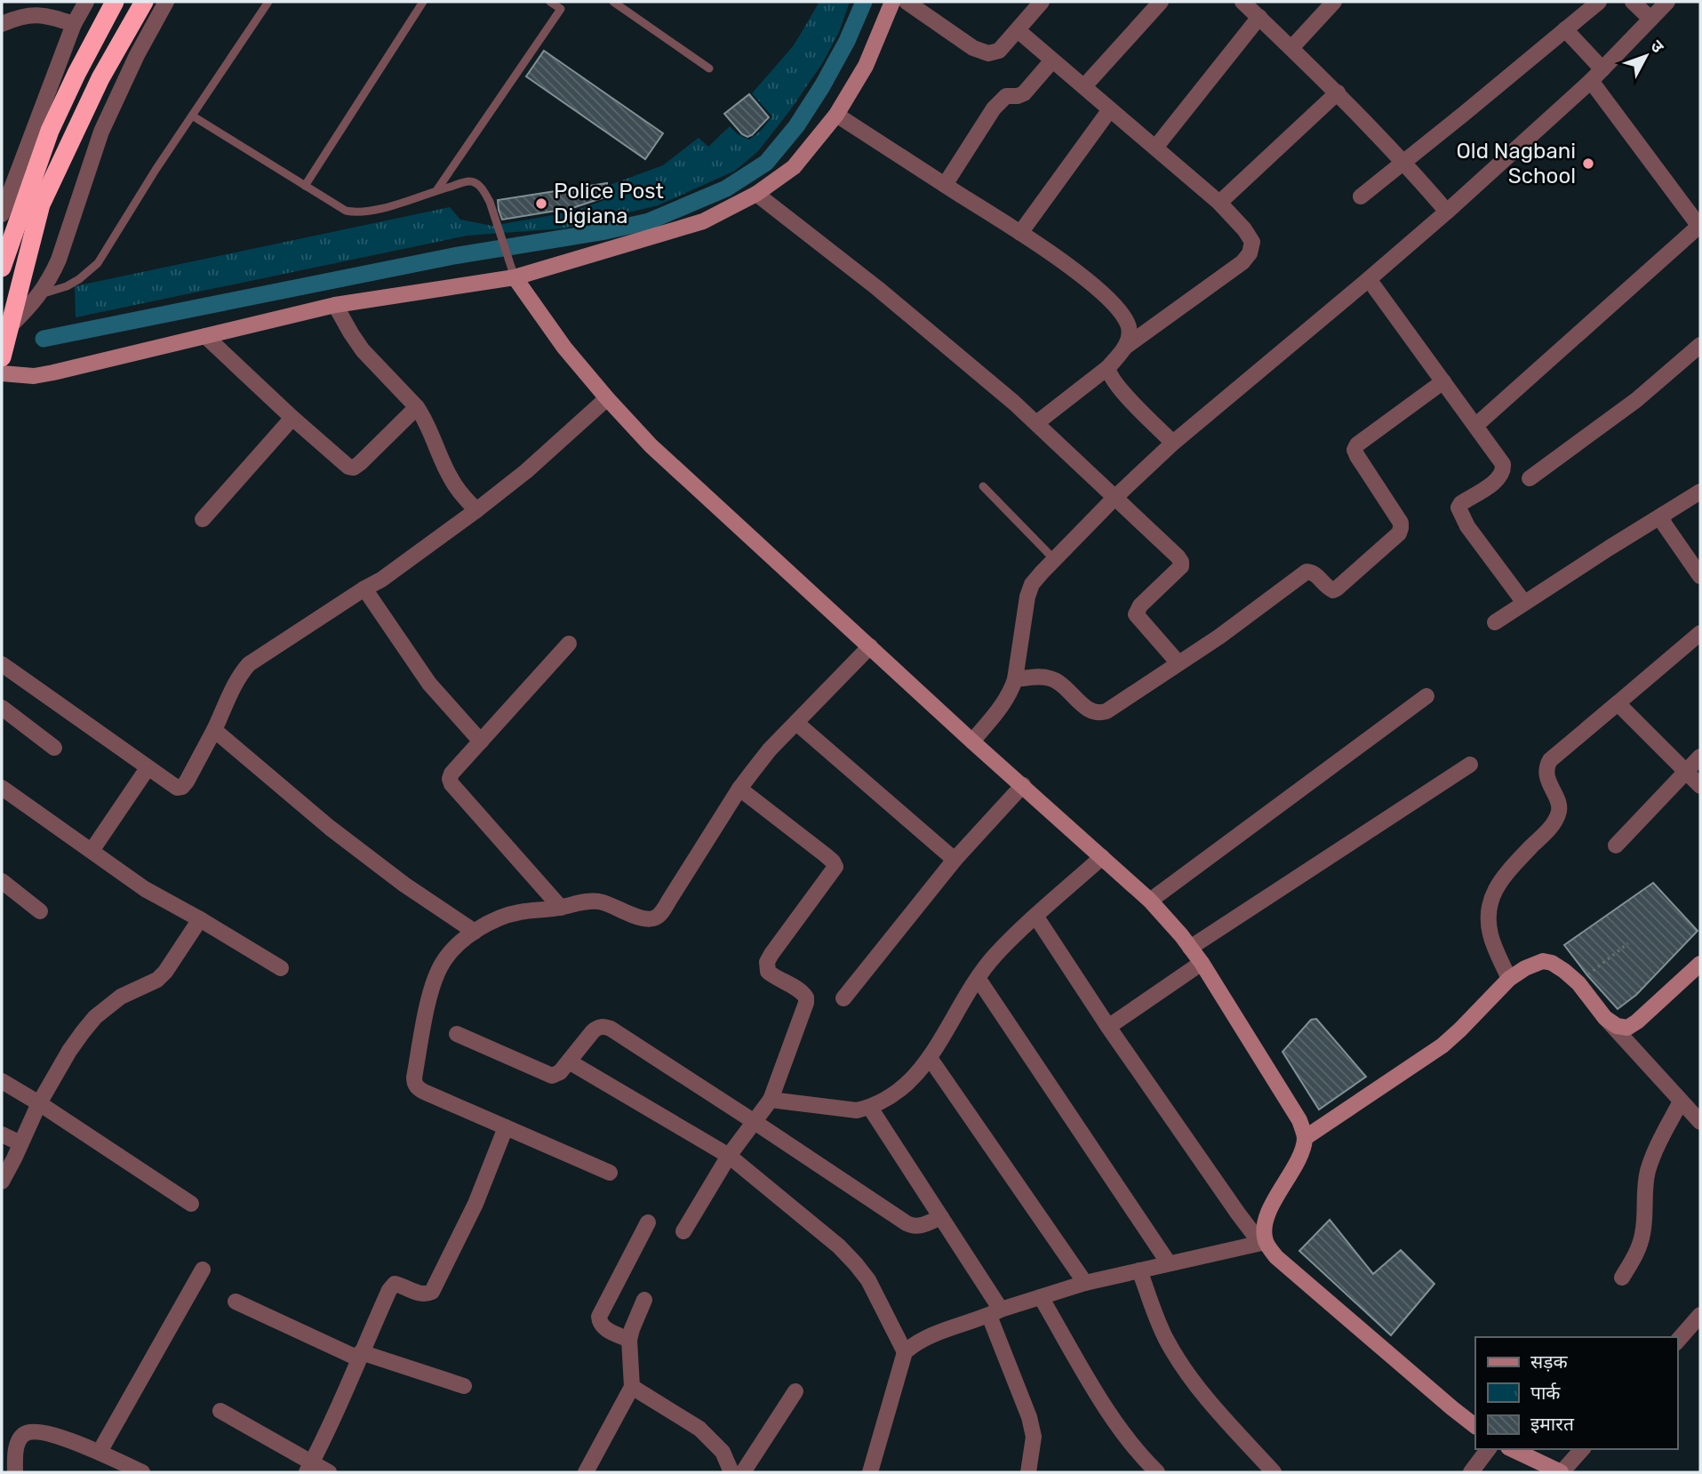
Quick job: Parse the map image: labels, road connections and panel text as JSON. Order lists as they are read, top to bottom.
{
  "places": ["Old Nagbani School", "Police Post Digiana"],
  "legend": ["सड़क", "पार्क", "इमारत"],
  "north": "top right"
}
